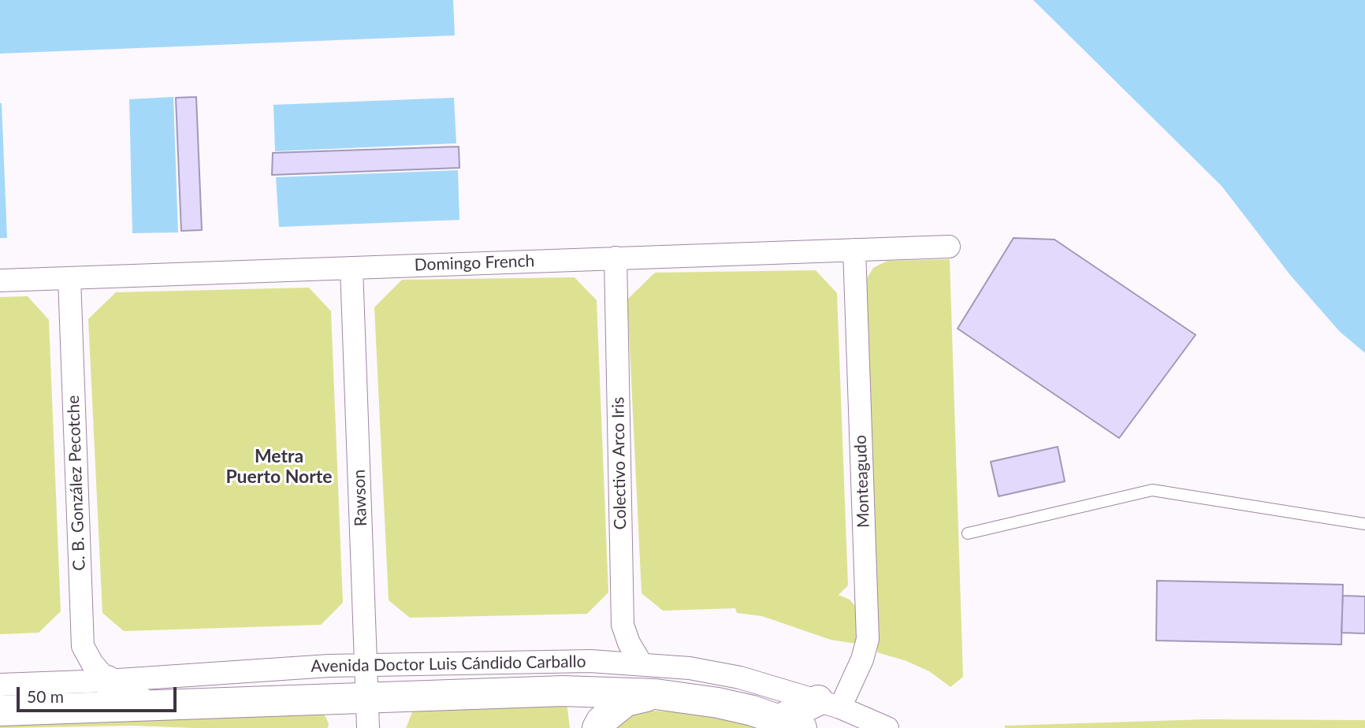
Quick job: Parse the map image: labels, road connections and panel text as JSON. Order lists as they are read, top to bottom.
{
  "streets": {
    "main road": ["Avenida Doctor Luis Cándido Carballo"],
    "street": [
      "Domingo French",
      "Colectivo Arco Iris",
      "Monteagudo",
      "C. B. González Pecotche",
      "Rawson"
    ]
  },
  "crossings": [
    ["Domingo French", "Colectivo Arco Iris"],
    ["Domingo French", "Monteagudo"],
    ["Domingo French", "C. B. González Pecotche"],
    ["Domingo French", "Rawson"],
    ["Colectivo Arco Iris", "Avenida Doctor Luis Cándido Carballo"],
    ["Monteagudo", "Avenida Doctor Luis Cándido Carballo"],
    ["C. B. González Pecotche", "Avenida Doctor Luis Cándido Carballo"],
    ["Rawson", "Avenida Doctor Luis Cándido Carballo"]
  ],
  "districts": ["Metra Puerto Norte"],
  "scale_bar": "50 m"
}
